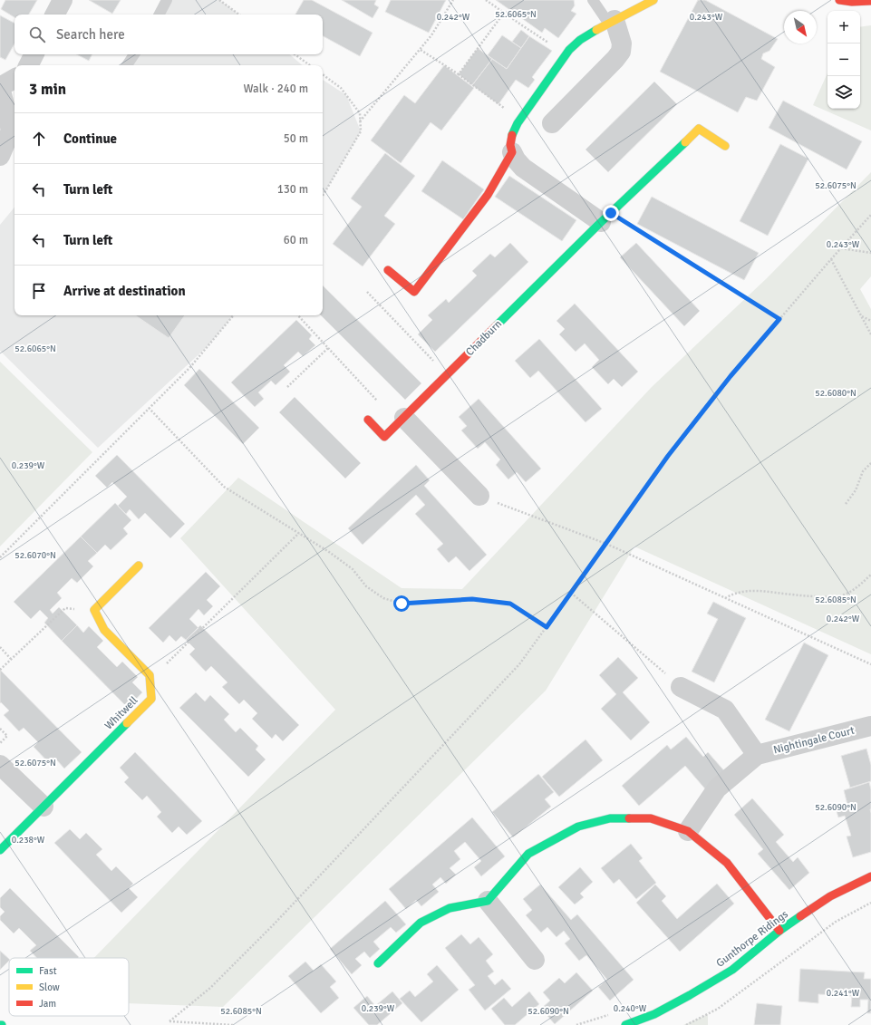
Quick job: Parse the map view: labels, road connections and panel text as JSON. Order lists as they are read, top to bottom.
{
  "streets": {
    "street": [
      "Chadburn",
      "Whitwell",
      "Nightingale Court",
      "Gunthorpe Ridings"
    ]
  },
  "legend": ["Fast", "Slow", "Jam"],
  "north": "bottom right",
  "page": {
    "map_buttons": ["+", "−"],
    "search": "Search here",
    "heading": ["3 min", "Walk · 240 m"],
    "list": [
      ["Continue", "50 m"],
      ["Turn left", "130 m"],
      ["Turn left", "60 m"],
      "Arrive at destination"
    ]
  },
  "coordinates": [
    "52.6065°N",
    "0.242°W",
    "0.243°W",
    "52.6075°N",
    "52.6080°N",
    "0.239°W",
    "52.6070°N",
    "52.6085°N",
    "52.6090°N",
    "0.238°W",
    "0.241°W",
    "0.240°W"
  ]
}
